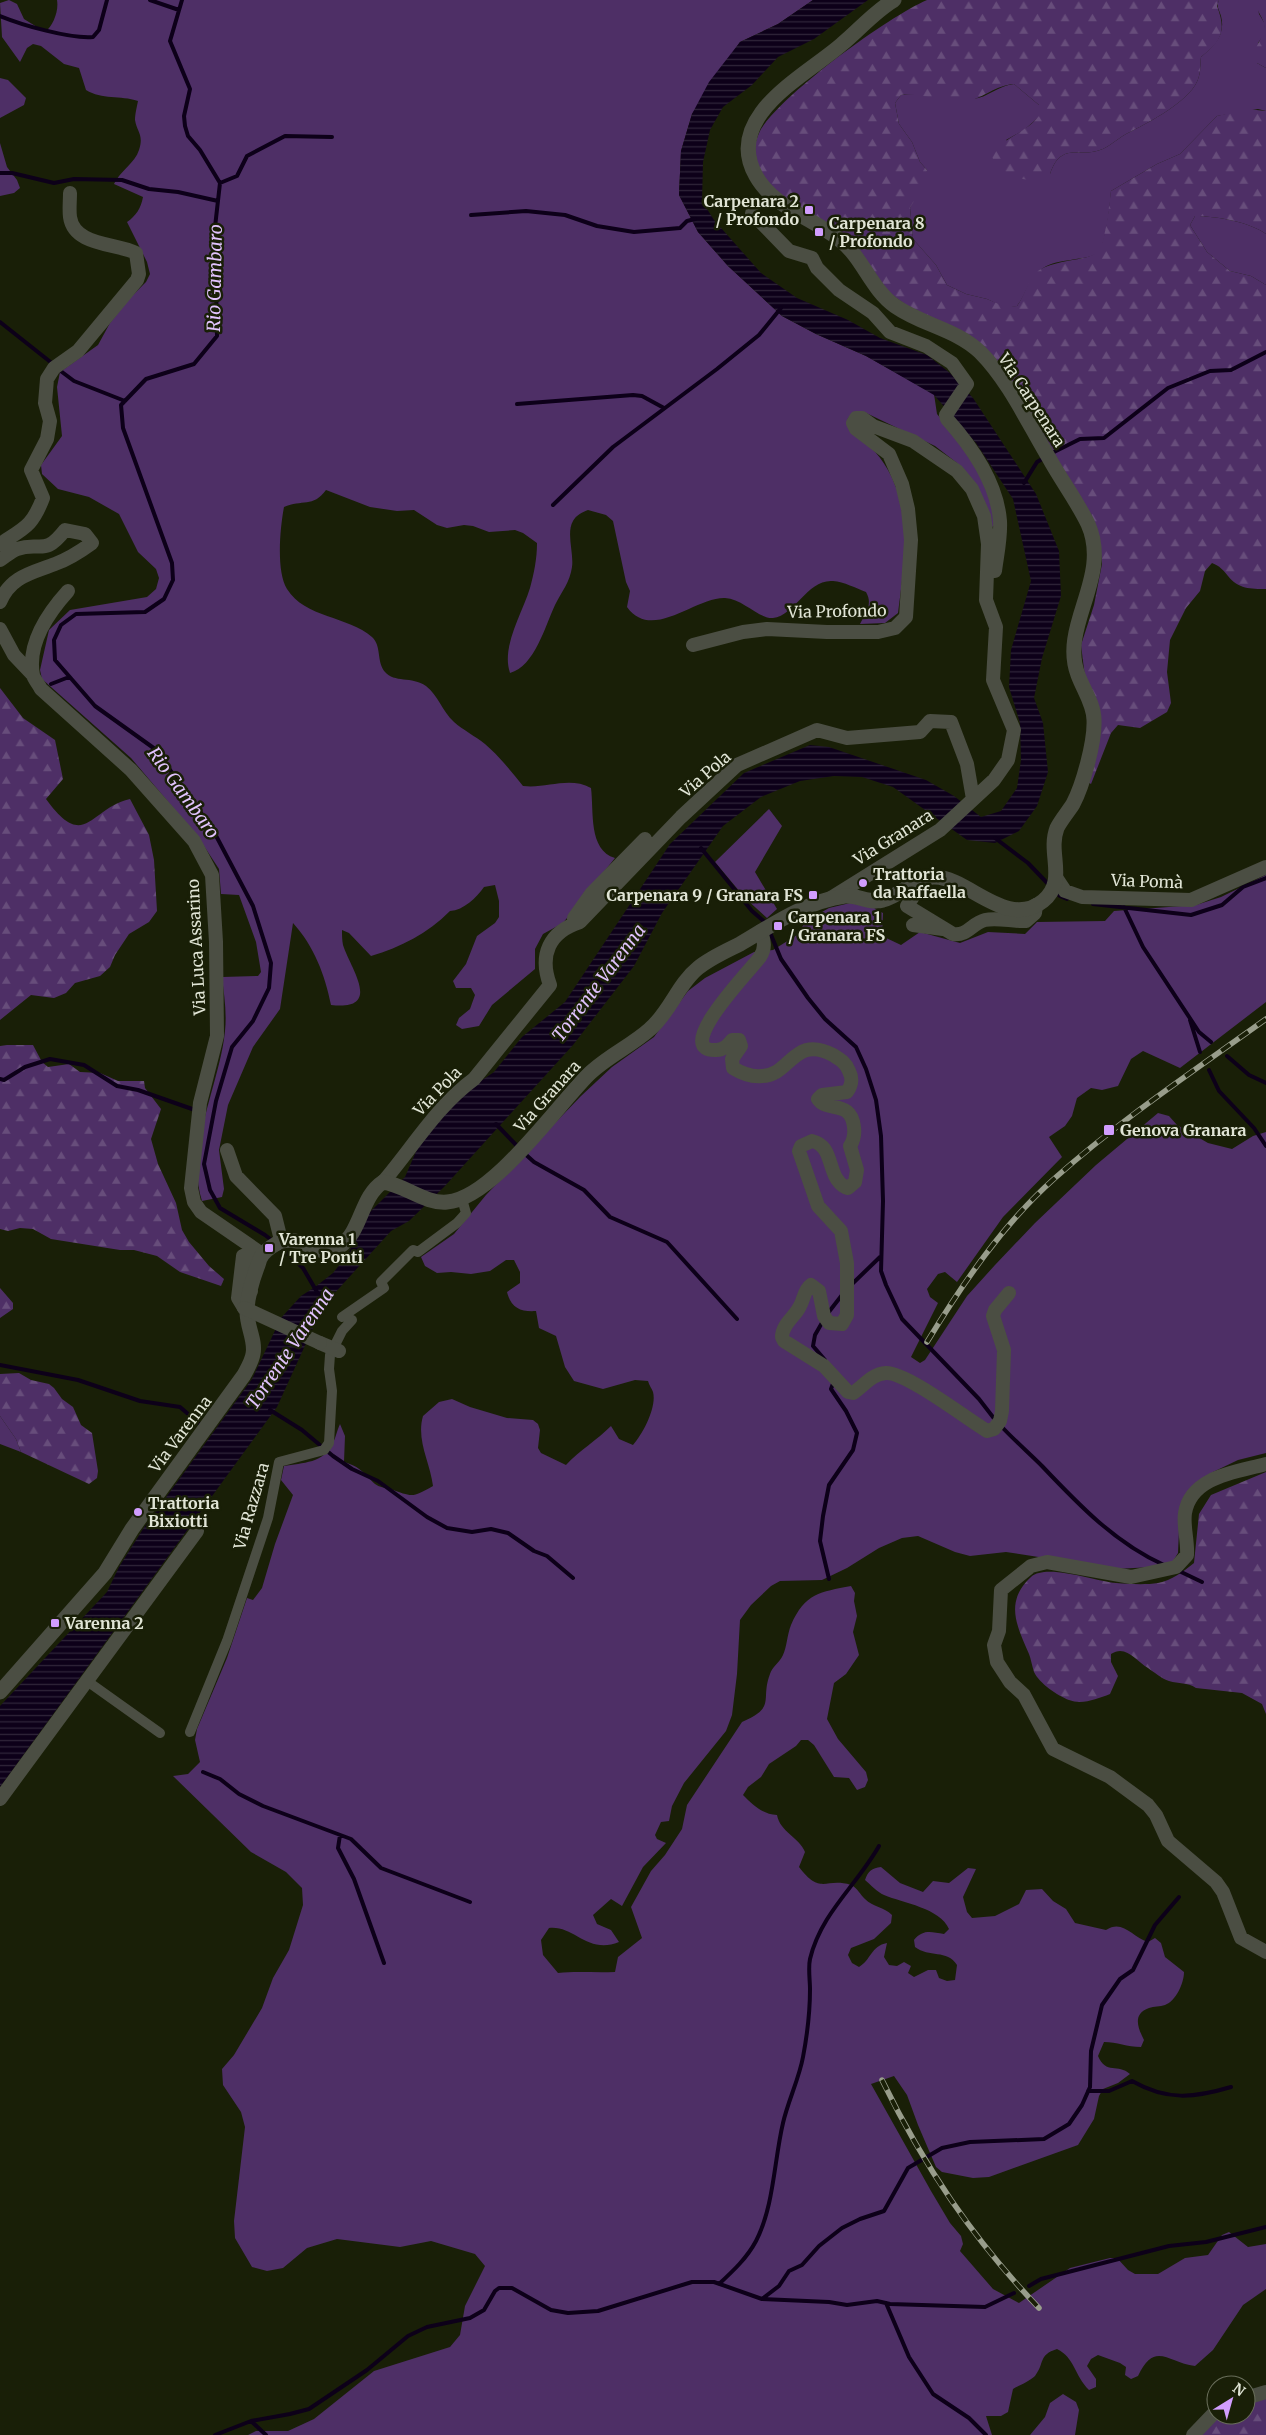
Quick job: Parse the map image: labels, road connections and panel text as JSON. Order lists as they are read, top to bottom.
{
  "streets": {
    "street": [
      "Via Carpenara",
      "Via Profondo",
      "Via Pola",
      "Via Granara",
      "Via Pomà",
      "Via Luca Assarino",
      "Via Varenna",
      "Via Razzara"
    ]
  },
  "crossings": [
    ["Via Carpenara", "Via Pomà"],
    ["Via Profondo", "Via Granara"],
    ["Via Pola", "Via Granara"],
    ["Via Granara", "Via Razzara"],
    ["Via Luca Assarino", "Via Varenna"]
  ],
  "water": ["Rio Gambaro", "Torrente Varenna"],
  "places": {
    "transit": [
      "Carpenara 2 / Profondo",
      "Carpenara 8 / Profondo",
      "Carpenara 9 / Granara FS",
      "Carpenara 1 / Granara FS",
      "Genova Granara",
      "Varenna 1 / Tre Ponti",
      "Varenna 2"
    ],
    "other": ["Trattoria da Raffaella", "Trattoria Bixiotti"]
  },
  "north": "top right"
}
